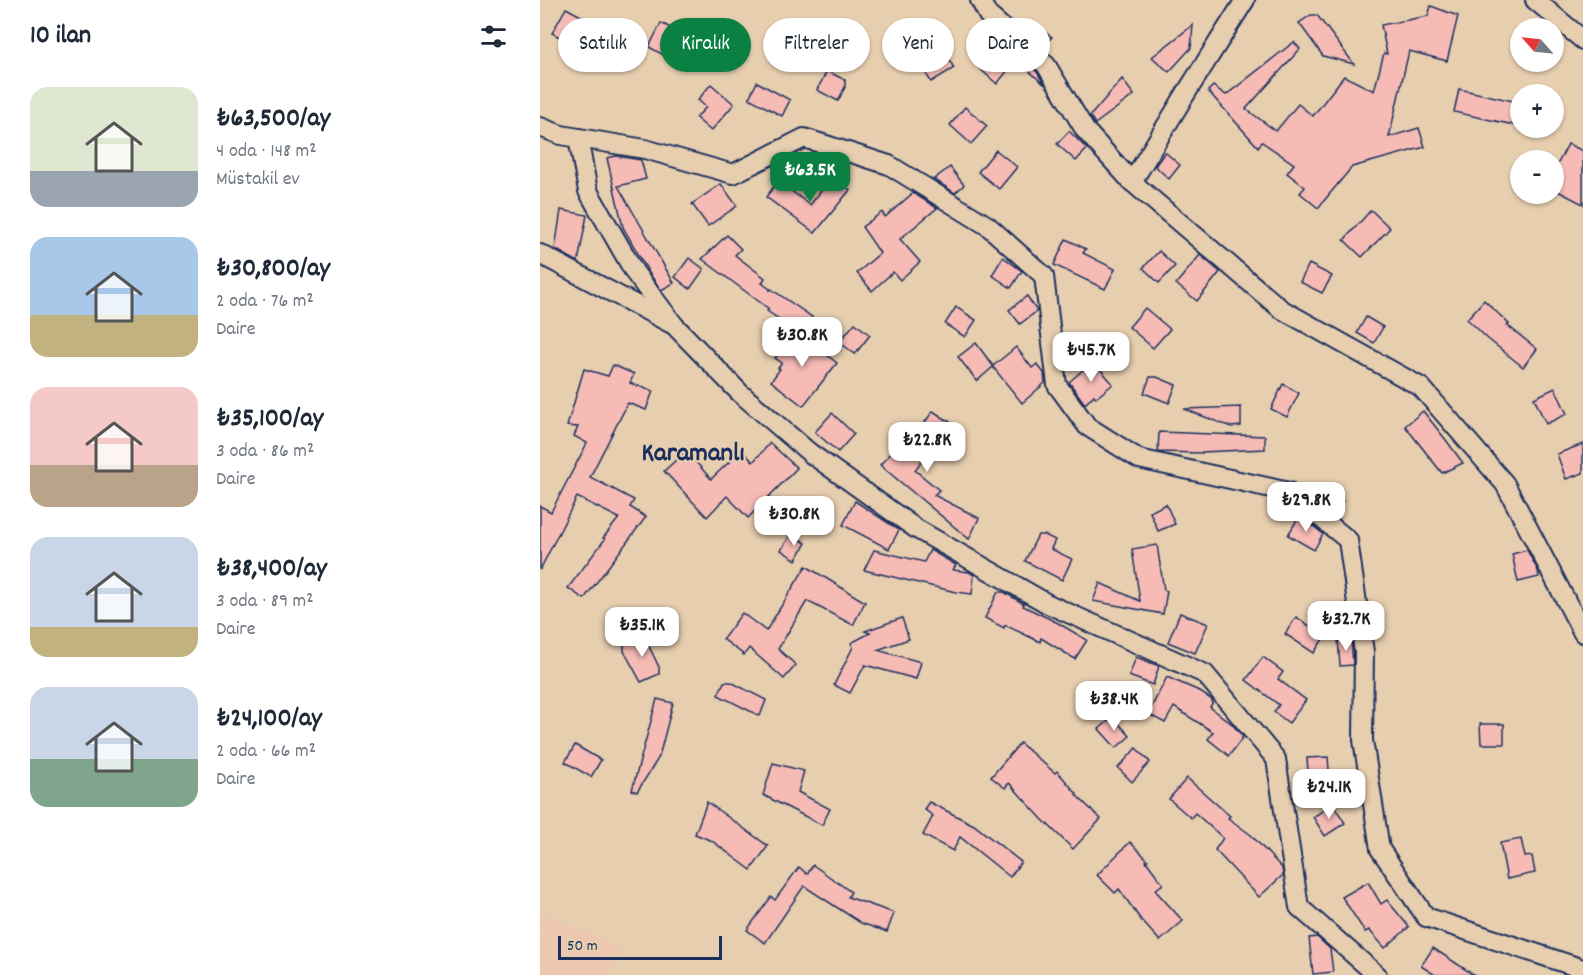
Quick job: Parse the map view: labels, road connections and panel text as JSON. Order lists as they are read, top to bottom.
{
  "districts": ["Karamanlı"],
  "scale_bar": "50 m",
  "north": "top left",
  "page": {
    "heading": "10 ilan",
    "map_buttons": ["+", "−"],
    "chip": [
      "Satılık",
      "Kiralık",
      "Filtreler",
      "Yeni",
      "Daire"
    ],
    "list": [
      {
        "name": "₺63,500/ay",
        "note": "4 oda · 148 m² · Müstakil ev"
      },
      {
        "name": "₺30,800/ay",
        "note": "2 oda · 76 m² · Daire"
      },
      {
        "name": "₺35,100/ay",
        "note": "3 oda · 86 m² · Daire"
      },
      {
        "name": "₺38,400/ay",
        "note": "3 oda · 89 m² · Daire"
      },
      {
        "name": "₺24,100/ay",
        "note": "2 oda · 66 m² · Daire"
      }
    ],
    "price": [
      "₺63.5K",
      "₺30.8K",
      "₺45.7K",
      "₺22.8K",
      "₺29.8K",
      "₺30.8K",
      "₺32.7K",
      "₺35.1K",
      "₺38.4K",
      "₺24.1K"
    ],
    "scale": "50 m"
  }
}
